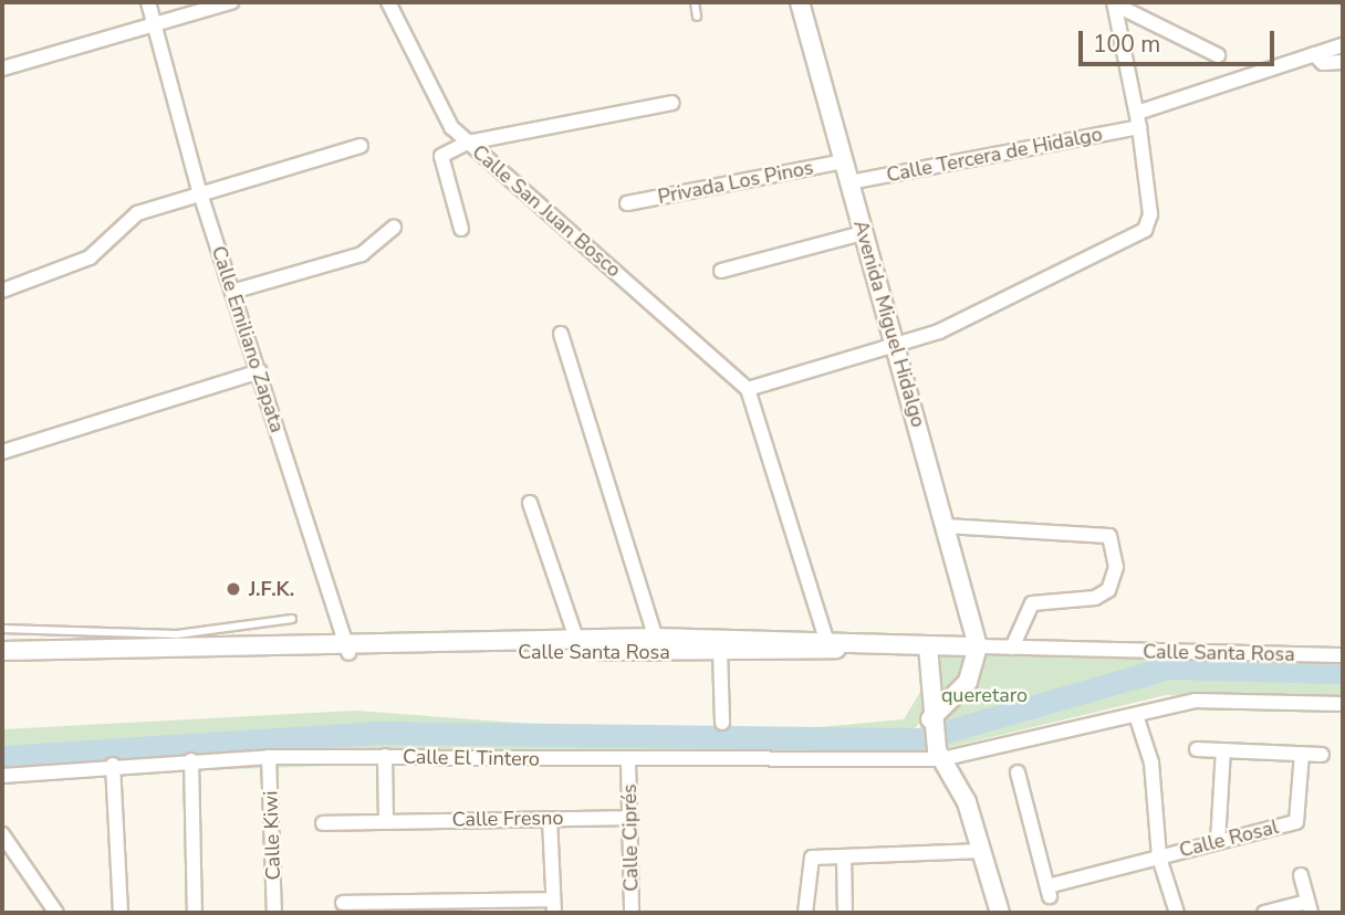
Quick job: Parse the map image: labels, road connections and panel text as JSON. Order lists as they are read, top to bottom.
{
  "streets": {
    "street": [
      "Calle Tercera de Hidalgo",
      "Privada Los Pinos",
      "Calle San Juan Bosco",
      "Avenida Miguel Hidalgo",
      "Calle Emiliano Zapata",
      "Calle Santa Rosa",
      "Calle El Tintero",
      "Calle Fresno",
      "Calle Kiwi",
      "Calle Ciprés",
      "Calle Rosal"
    ]
  },
  "crossings": [
    ["Calle Tercera de Hidalgo", "Avenida Miguel Hidalgo"],
    ["Privada Los Pinos", "Avenida Miguel Hidalgo"],
    ["Avenida Miguel Hidalgo", "Calle Santa Rosa"],
    ["Calle Emiliano Zapata", "Calle Santa Rosa"],
    ["Calle El Tintero", "Calle Kiwi"],
    ["Calle El Tintero", "Calle Ciprés"],
    ["Calle Fresno", "Calle Ciprés"]
  ],
  "parks": ["queretaro"],
  "places": ["J.F.K."],
  "scale_bar": "100 m"
}
